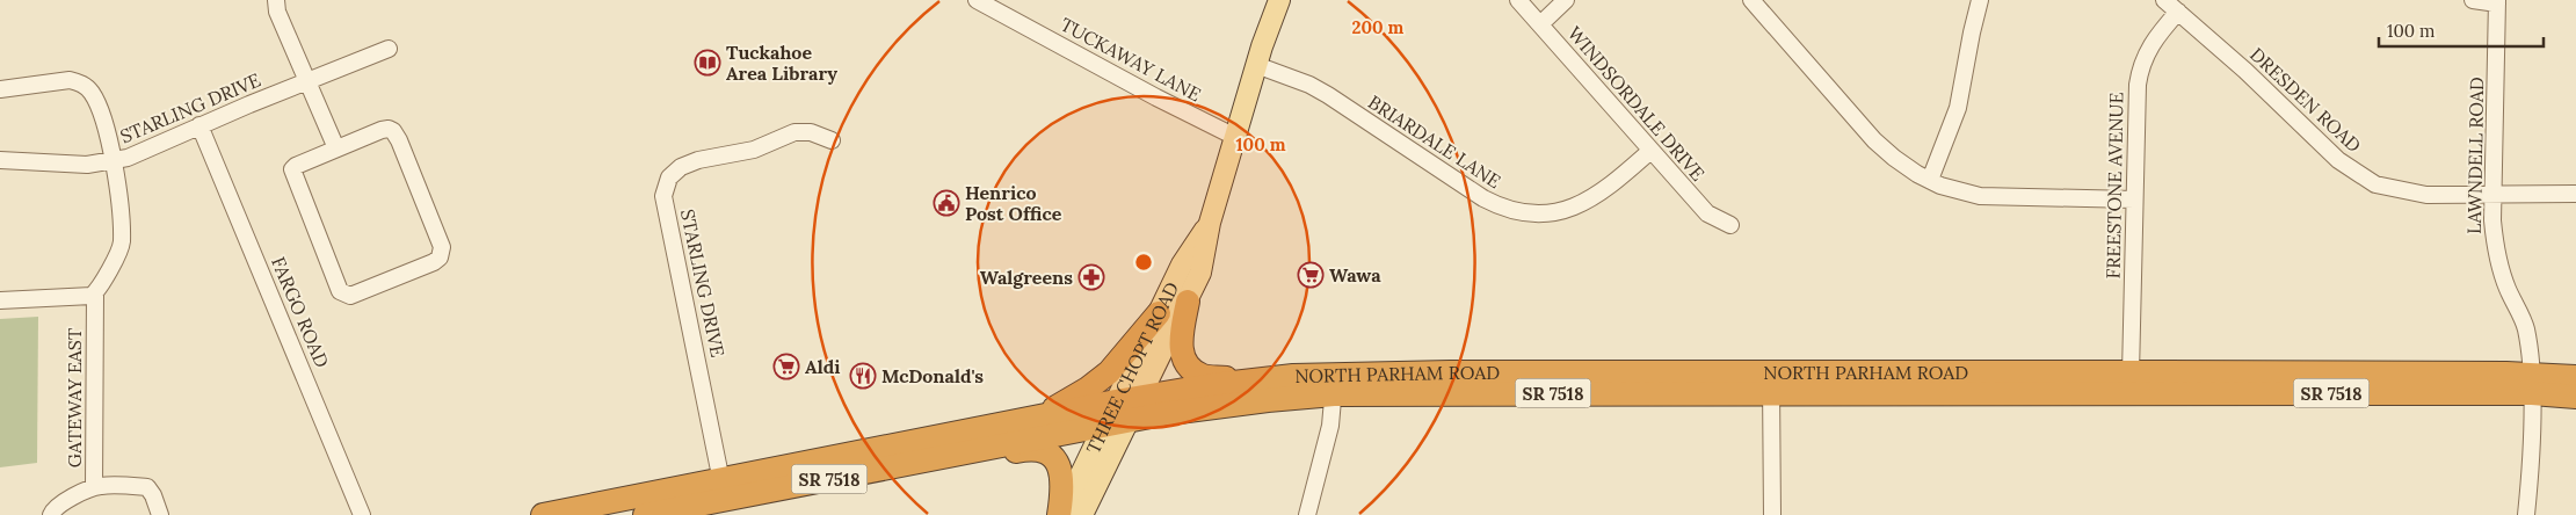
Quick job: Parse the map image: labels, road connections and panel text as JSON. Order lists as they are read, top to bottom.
{
  "streets": {
    "highway": ["NORTH PARHAM ROAD", "SR 7518"],
    "main road": ["THREE CHOPT ROAD"],
    "street": [
      "TUCKAWAY LANE",
      "DRESDEN ROAD",
      "WINDSORDALE DRIVE",
      "STARLING DRIVE",
      "BRIARDALE LANE",
      "LAWNDELL ROAD",
      "FREESTONE AVENUE",
      "FARGO ROAD",
      "GATEWAY EAST"
    ]
  },
  "crossings": [
    ["TUCKAWAY LANE", "THREE CHOPT ROAD"],
    ["DRESDEN ROAD", "LAWNDELL ROAD"],
    ["DRESDEN ROAD", "FREESTONE AVENUE"],
    ["WINDSORDALE DRIVE", "BRIARDALE LANE"],
    ["STARLING DRIVE", "FARGO ROAD"],
    ["STARLING DRIVE", "NORTH PARHAM ROAD"],
    ["STARLING DRIVE", "GATEWAY EAST"],
    ["BRIARDALE LANE", "THREE CHOPT ROAD"],
    ["LAWNDELL ROAD", "NORTH PARHAM ROAD"],
    ["FREESTONE AVENUE", "NORTH PARHAM ROAD"],
    ["THREE CHOPT ROAD", "NORTH PARHAM ROAD"]
  ],
  "places": {
    "library": ["Tuckahoe Area Library"],
    "public building": ["Henrico Post Office"],
    "supermarket": ["Wawa", "Aldi"],
    "pharmacy": ["Walgreens"],
    "restaurant": ["McDonald's"]
  },
  "scale_bar": "100 m",
  "rings": ["200 m", "100 m"]
}
